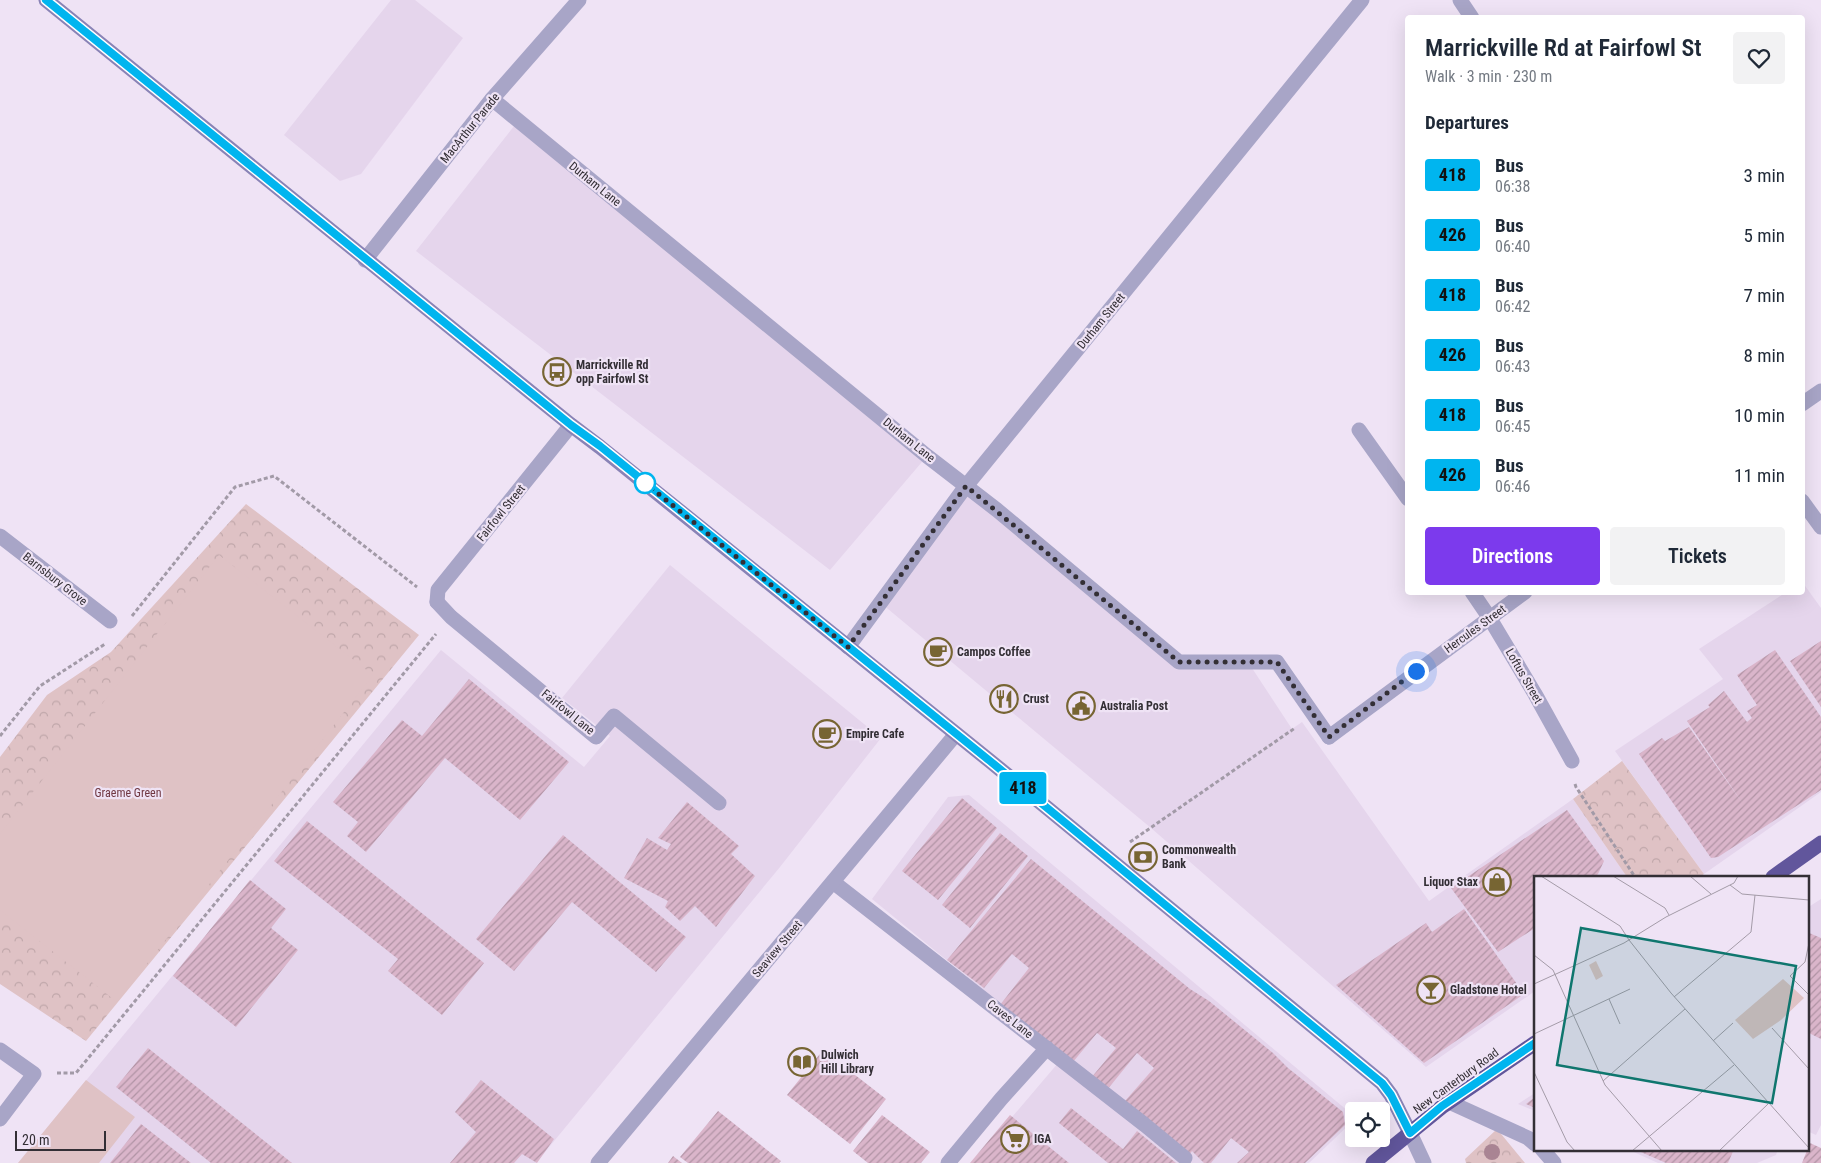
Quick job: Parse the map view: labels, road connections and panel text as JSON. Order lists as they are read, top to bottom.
{
  "streets": {
    "highway": ["New Canterbury Road"],
    "street": [
      "MacArthur Parade",
      "Durham Lane",
      "Durham Street",
      "Fairfowl Street",
      "Barnsbury Grove",
      "Hercules Street",
      "Loftus Street",
      "Fairfowl Lane",
      "Seaview Street",
      "Caves Lane"
    ]
  },
  "crossings": [
    ["MacArthur Parade", "Durham Lane"],
    ["Durham Lane", "Durham Street"],
    ["Durham Lane", "Hercules Street"],
    ["Fairfowl Street", "Fairfowl Lane"],
    ["Hercules Street", "Loftus Street"],
    ["Seaview Street", "Caves Lane"]
  ],
  "parks": ["Graeme Green"],
  "places": {
    "bus stop": ["Marrickville Rd opp Fairfowl St"],
    "cafe": ["Campos Coffee", "Empire Cafe"],
    "restaurant": ["Crust"],
    "public building": ["Australia Post"],
    "bank": ["Commonwealth Bank"],
    "shop": ["Liquor Stax"],
    "bar": ["Gladstone Hotel"],
    "library": ["Dulwich Hill Library"],
    "supermarket": ["IGA"]
  },
  "lines": ["bus line 418"],
  "scale_bar": "20 m",
  "page": {
    "on_map": "418",
    "heading": [
      ["Marrickville Rd at Fairfowl St", "Walk · 3 min · 230 m"],
      "Departures"
    ],
    "list": [
      {
        "mark": "418",
        "name": "Bus",
        "note": "06:38",
        "value": "3 min"
      },
      {
        "mark": "426",
        "name": "Bus",
        "note": "06:40",
        "value": "5 min"
      },
      {
        "mark": "418",
        "name": "Bus",
        "note": "06:42",
        "value": "7 min"
      },
      {
        "mark": "426",
        "name": "Bus",
        "note": "06:43",
        "value": "8 min"
      },
      {
        "mark": "418",
        "name": "Bus",
        "note": "06:45",
        "value": "10 min"
      },
      {
        "mark": "426",
        "name": "Bus",
        "note": "06:46",
        "value": "11 min"
      }
    ],
    "buttons": ["Directions", "Tickets"],
    "scale": "20 m"
  }
}
